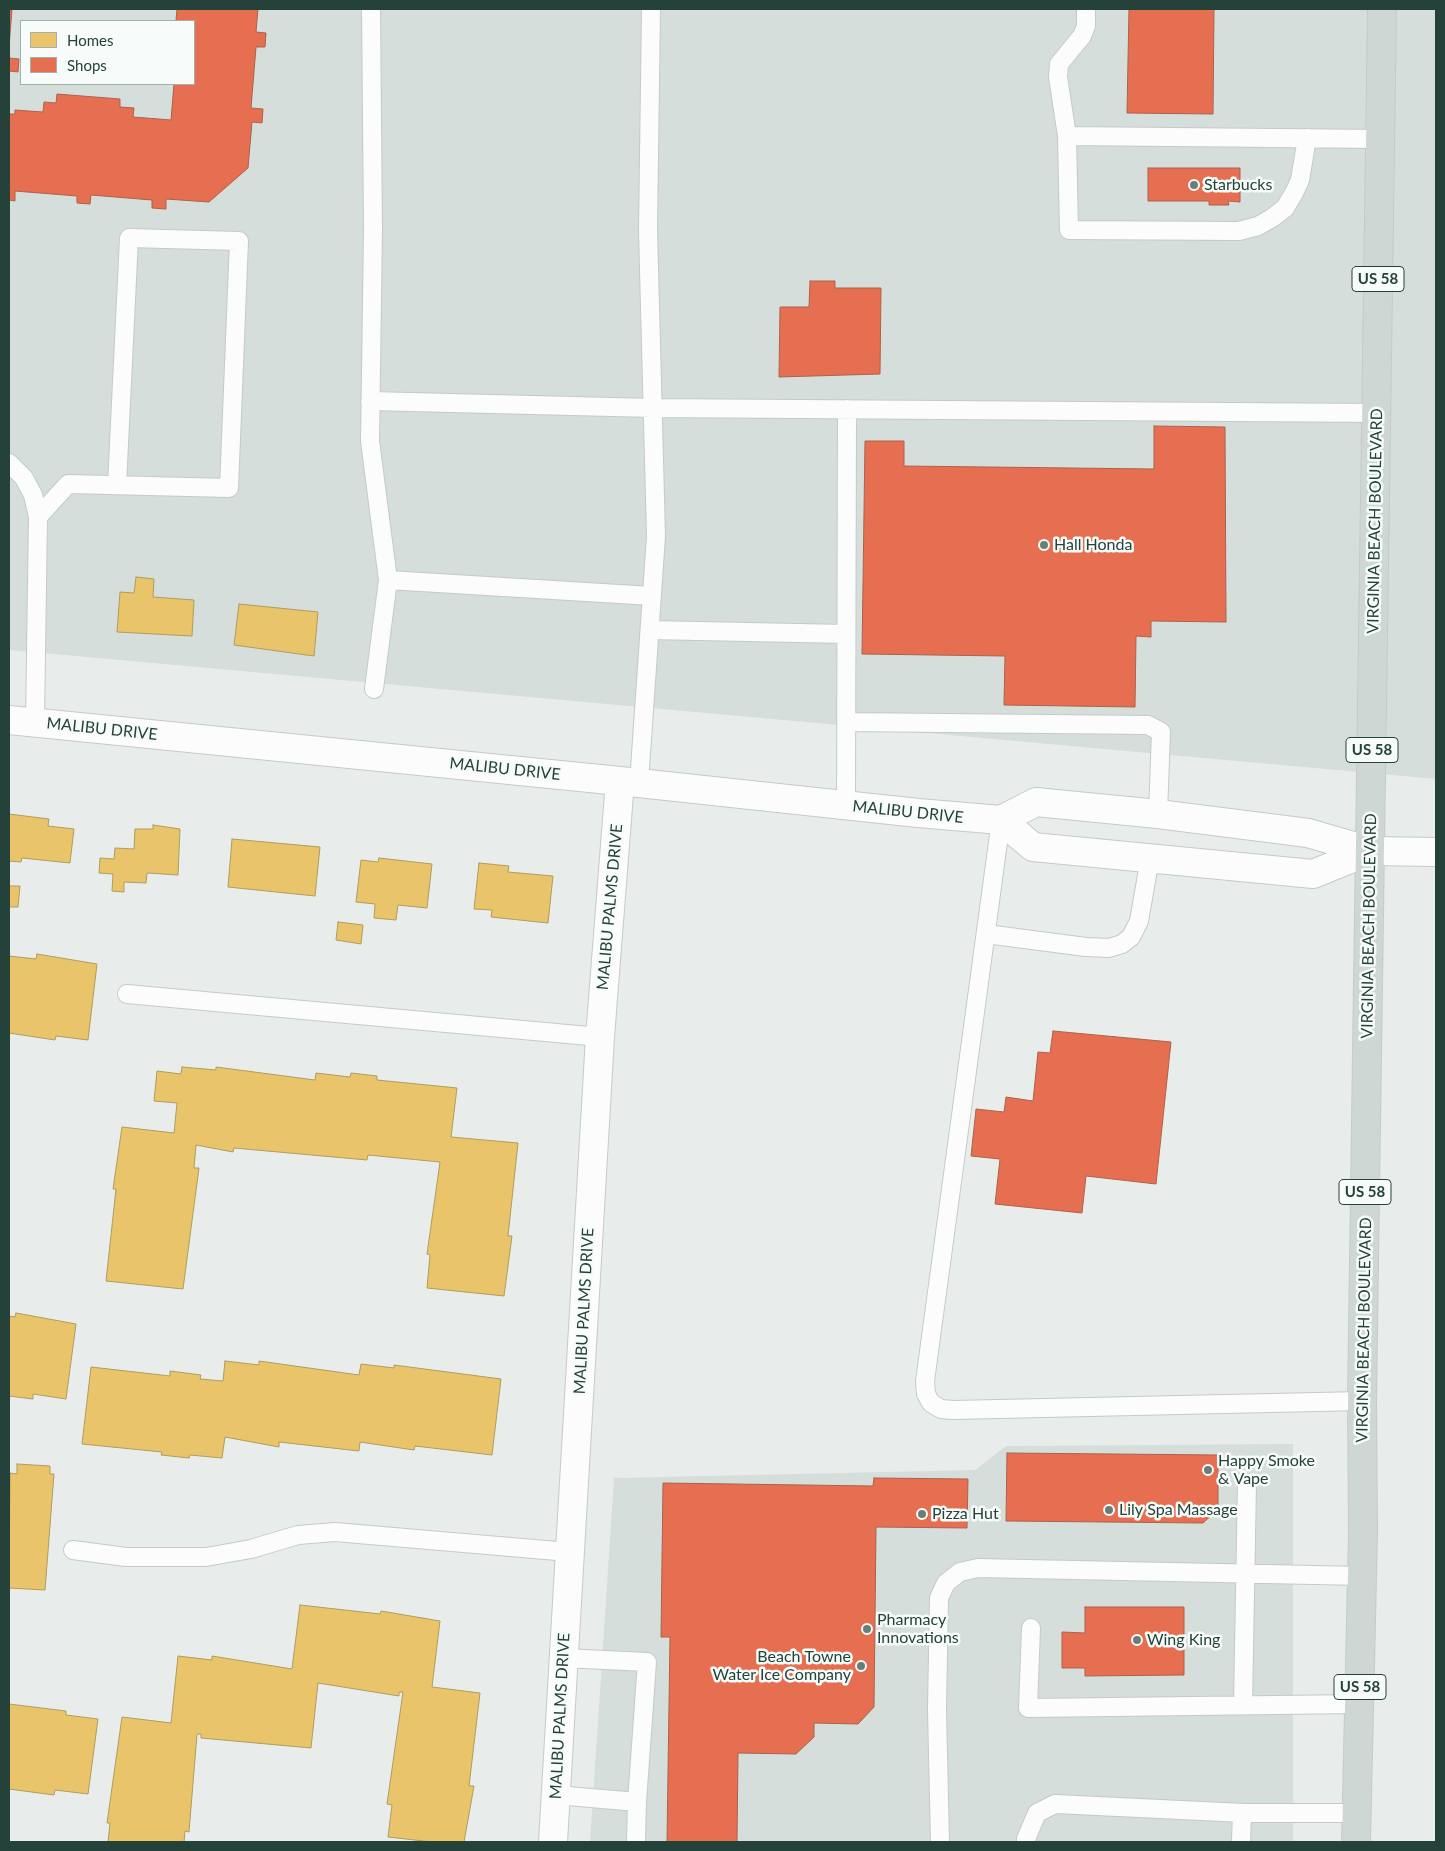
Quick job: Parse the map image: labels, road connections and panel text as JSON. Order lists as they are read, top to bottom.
{
  "streets": {
    "main road": ["US 58", "VIRGINIA BEACH BOULEVARD"],
    "street": ["MALIBU DRIVE", "MALIBU PALMS DRIVE"]
  },
  "crossings": [
    ["MALIBU DRIVE", "MALIBU PALMS DRIVE"]
  ],
  "places": [
    "Starbucks",
    "Hall Honda",
    "Happy Smoke & Vape",
    "Lily Spa Massage",
    "Pizza Hut",
    "Pharmacy Innovations",
    "Wing King",
    "Beach Towne Water Ice Company"
  ],
  "legend": ["Homes", "Shops"]
}
